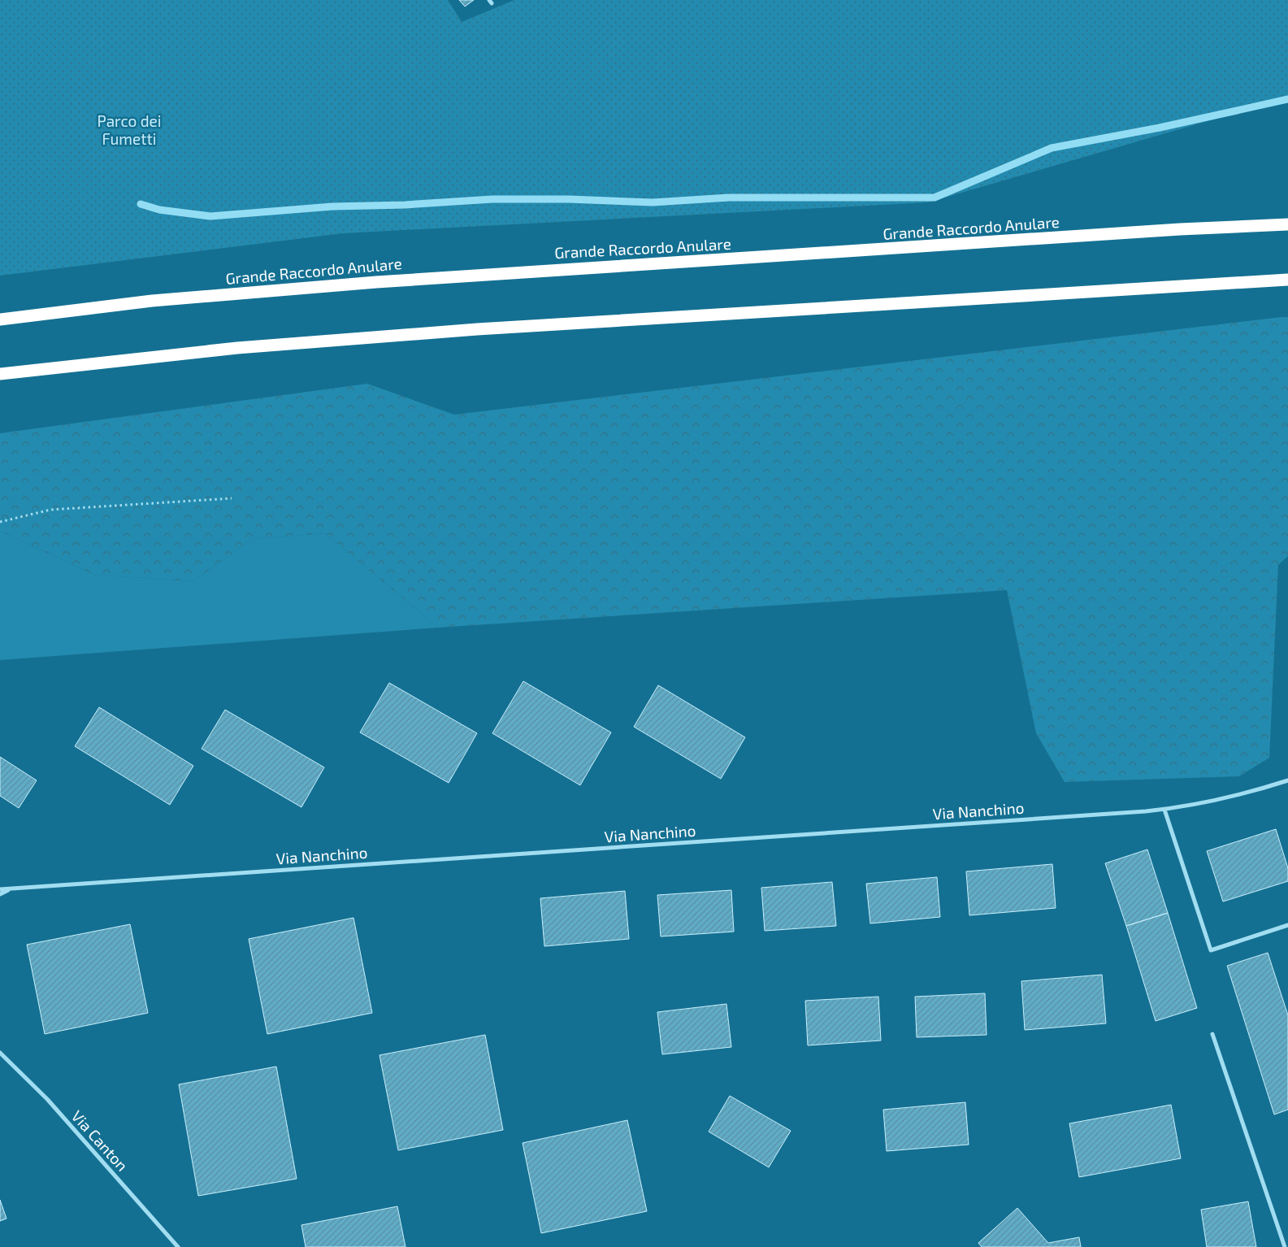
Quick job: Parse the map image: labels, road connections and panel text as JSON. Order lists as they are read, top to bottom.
{
  "streets": {
    "highway": ["Grande Raccordo Anulare"],
    "street": ["Via Nanchino", "Via Canton"]
  },
  "parks": ["Parco dei Fumetti"]
}
